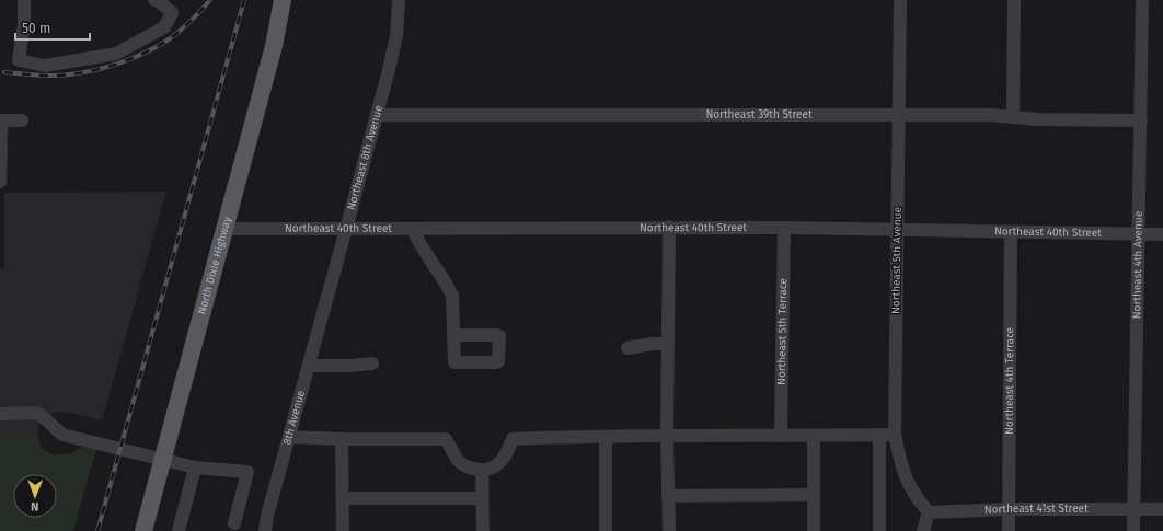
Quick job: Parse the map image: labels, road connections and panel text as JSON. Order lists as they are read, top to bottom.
{
  "streets": {
    "main road": ["North Dixie Highway"],
    "street": [
      "Northeast 39th Street",
      "Northeast 8th Avenue",
      "Northeast 40th Street",
      "Northeast 5th Avenue",
      "Northeast 4th Avenue",
      "Northeast 5th Terrace",
      "Northeast 4th Terrace",
      "8th Avenue",
      "Northeast 41st Street"
    ]
  },
  "crossings": [
    ["Northeast 39th Street", "Northeast 8th Avenue"],
    ["Northeast 39th Street", "Northeast 5th Avenue"],
    ["Northeast 39th Street", "Northeast 4th Avenue"],
    ["Northeast 8th Avenue", "Northeast 40th Street"],
    ["Northeast 8th Avenue", "8th Avenue"],
    ["Northeast 40th Street", "Northeast 5th Avenue"],
    ["Northeast 40th Street", "North Dixie Highway"],
    ["Northeast 40th Street", "Northeast 4th Avenue"],
    ["Northeast 40th Street", "Northeast 5th Terrace"],
    ["Northeast 40th Street", "Northeast 4th Terrace"],
    ["Northeast 5th Avenue", "Northeast 41st Street"],
    ["Northeast 4th Avenue", "Northeast 41st Street"],
    ["Northeast 4th Terrace", "Northeast 41st Street"]
  ],
  "scale_bar": "50 m",
  "north": "bottom"
}
